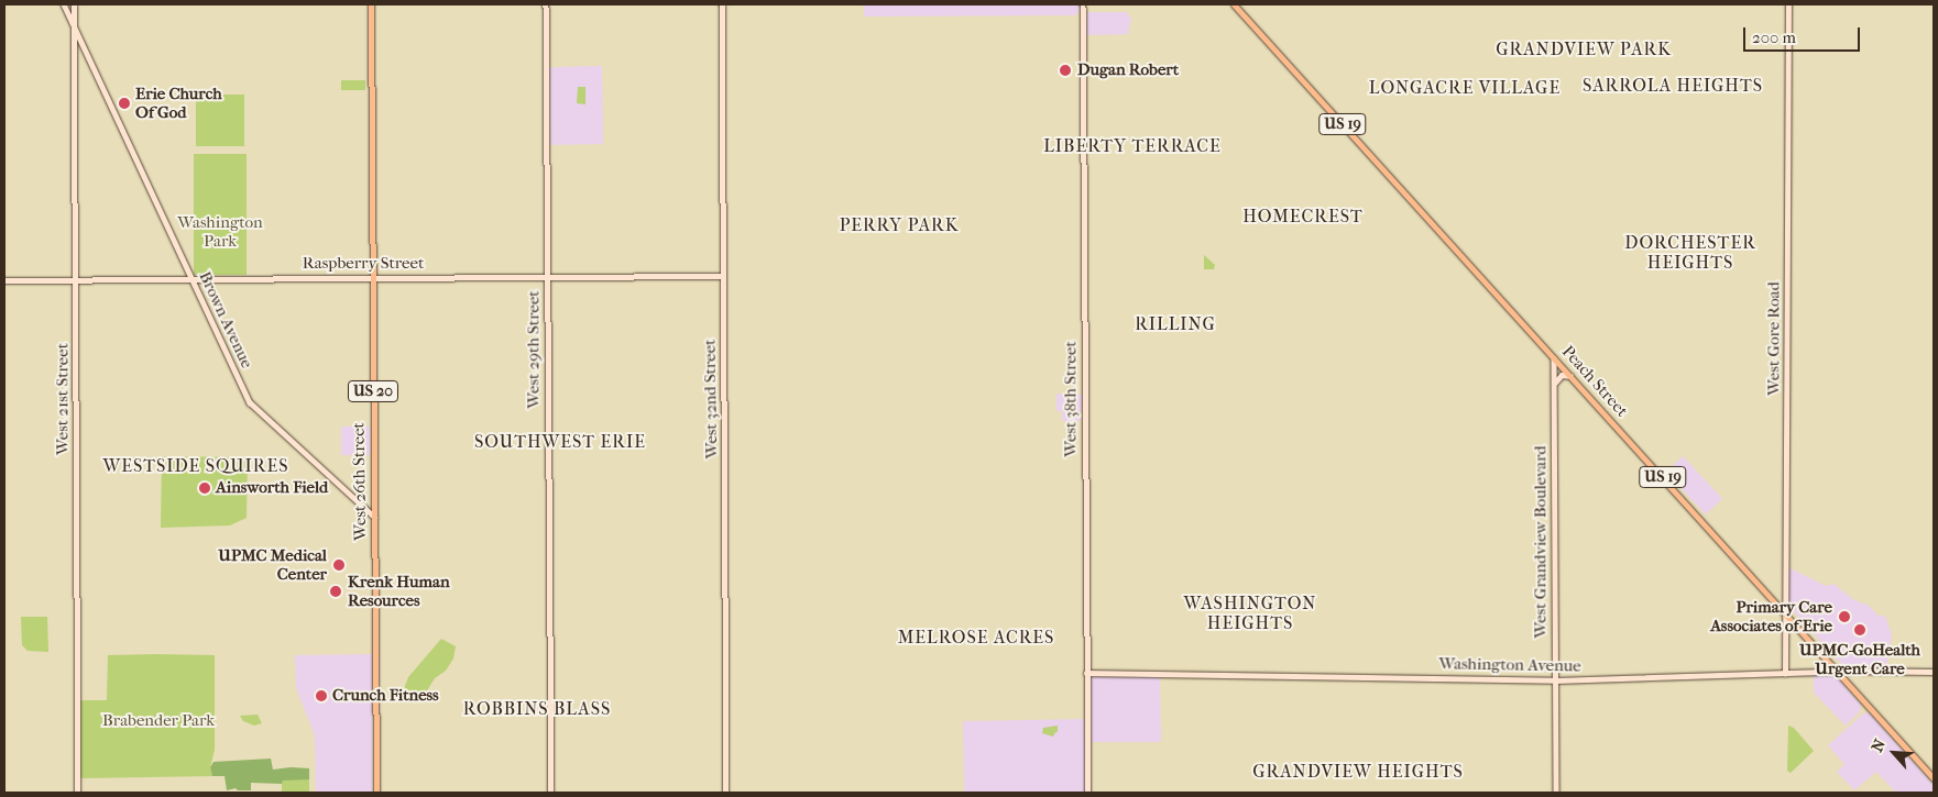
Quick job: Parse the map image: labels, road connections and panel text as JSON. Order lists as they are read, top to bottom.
{
  "streets": {
    "main road": [
      "US 19",
      "Peach Street",
      "US 20",
      "West 26th Street"
    ],
    "street": [
      "Raspberry Street",
      "Brown Avenue",
      "West Gore Road",
      "West 29th Street",
      "West 21st Street",
      "West 32nd Street",
      "West 38th Street",
      "West Grandview Boulevard",
      "Washington Avenue"
    ]
  },
  "crossings": [
    ["Raspberry Street", "Brown Avenue"],
    ["Raspberry Street", "West 29th Street"],
    ["Raspberry Street", "West 21st Street"],
    ["Raspberry Street", "West 32nd Street"],
    ["Raspberry Street", "West 26th Street"],
    ["Brown Avenue", "West 21st Street"],
    ["Brown Avenue", "West 26th Street"],
    ["West Gore Road", "Peach Street"],
    ["West Gore Road", "Washington Avenue"],
    ["Peach Street", "West Grandview Boulevard"],
    ["Peach Street", "Washington Avenue"],
    ["West 38th Street", "Washington Avenue"],
    ["West Grandview Boulevard", "Washington Avenue"]
  ],
  "districts": [
    "GRANDVIEW PARK",
    "SARROLA HEIGHTS",
    "LONGACRE VILLAGE",
    "LIBERTY TERRACE",
    "HOMECREST",
    "PERRY PARK",
    "DORCHESTER HEIGHTS",
    "RILLING",
    "SOUTHWEST ERIE",
    "WESTSIDE SQUIRES",
    "WASHINGTON HEIGHTS",
    "MELROSE ACRES",
    "ROBBINS BLASS",
    "GRANDVIEW HEIGHTS"
  ],
  "parks": ["Washington Park", "Brabender Park"],
  "places": [
    "Dugan Robert",
    "Erie Church Of God",
    "Ainsworth Field",
    "UPMC Medical Center",
    "Krenk Human Resources",
    "Primary Care Associates of Erie",
    "UPMC-GoHealth Urgent Care",
    "Crunch Fitness"
  ],
  "scale_bar": "200 m",
  "north": "top left"
}
